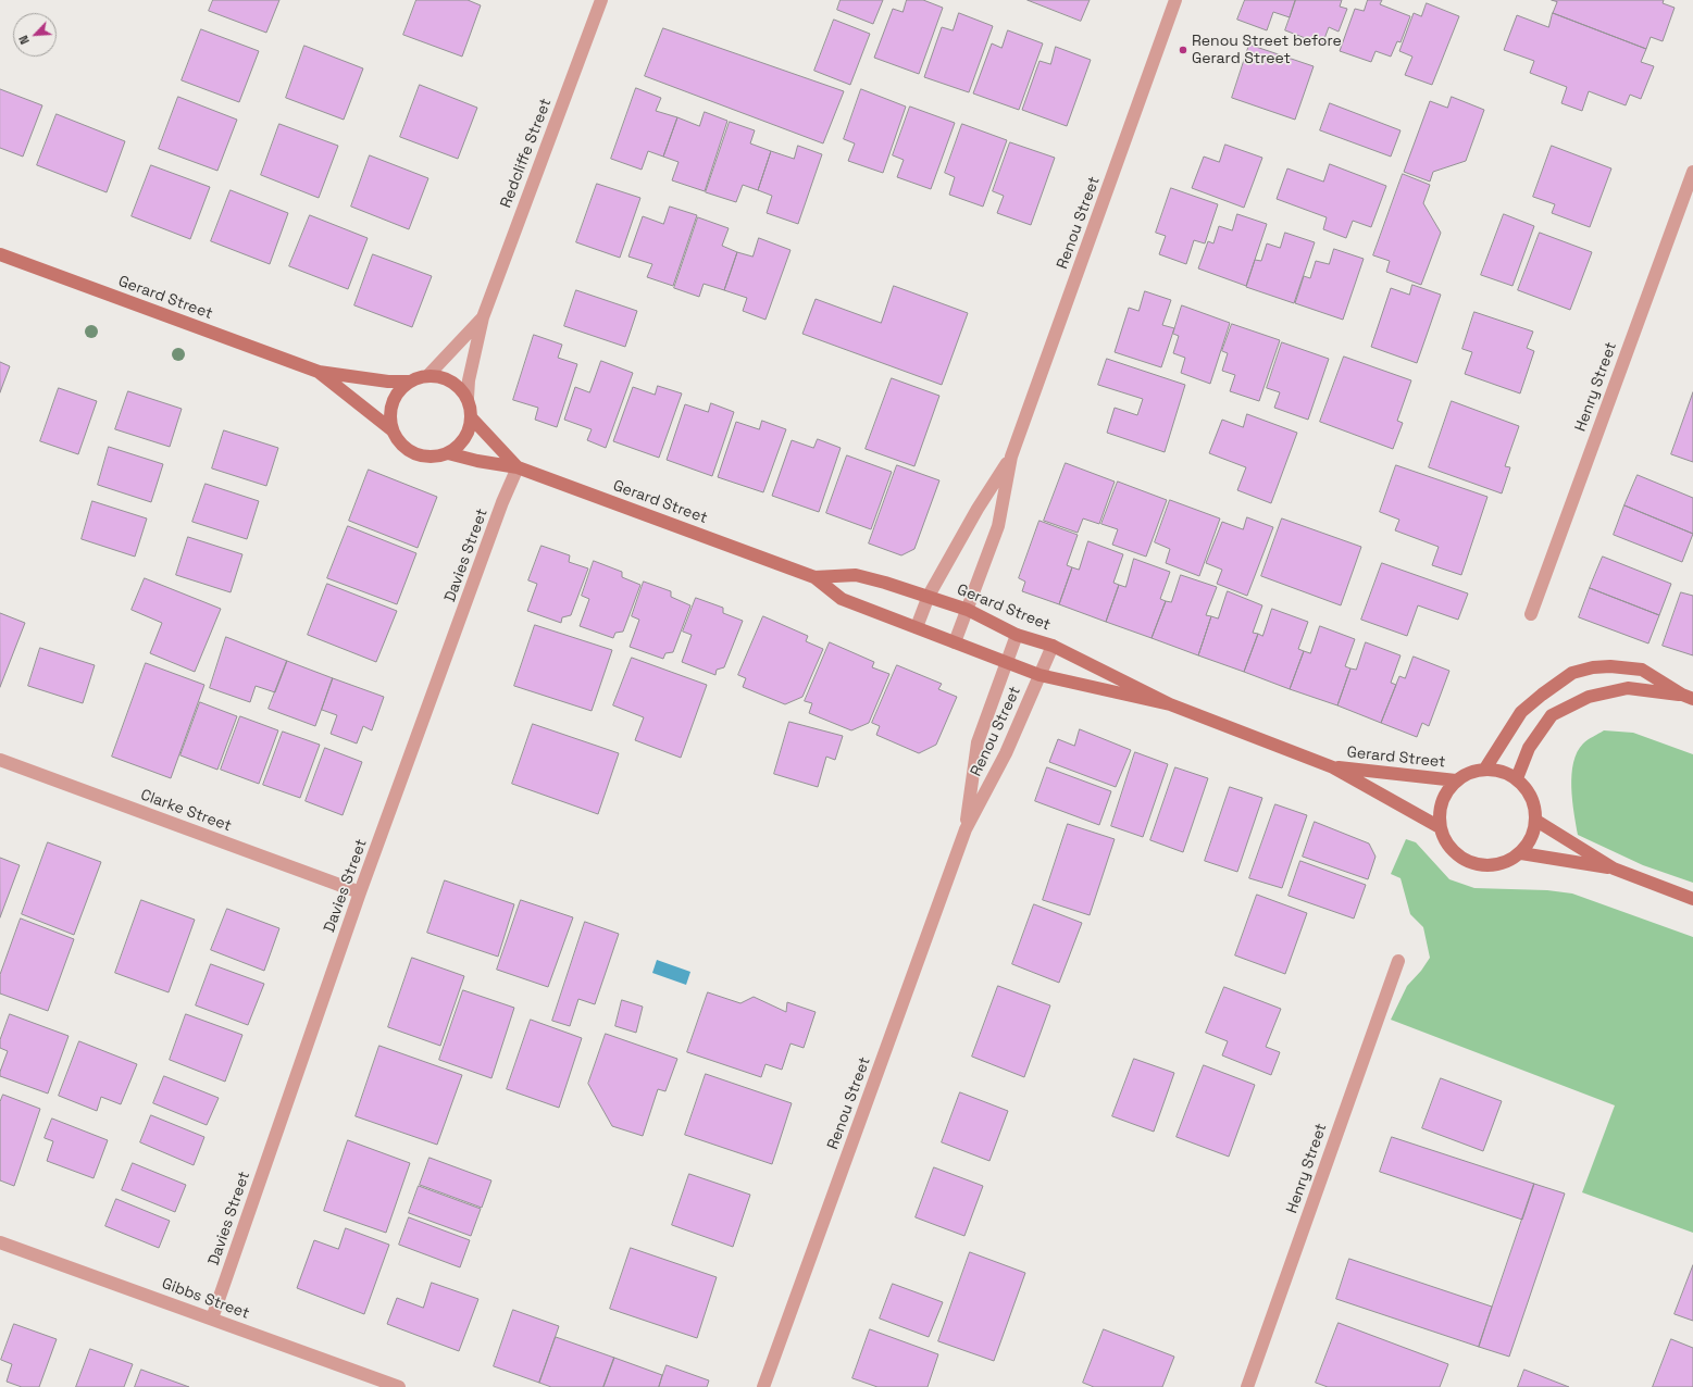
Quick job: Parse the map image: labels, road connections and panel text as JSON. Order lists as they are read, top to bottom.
{
  "streets": {
    "street": [
      "Redcliffe Street",
      "Renou Street",
      "Gerard Street",
      "Henry Street",
      "Davies Street",
      "Clarke Street",
      "Gibbs Street"
    ]
  },
  "crossings": [
    ["Redcliffe Street", "Gerard Street"],
    ["Renou Street", "Gerard Street"],
    ["Gerard Street", "Davies Street"],
    ["Davies Street", "Clarke Street"],
    ["Davies Street", "Gibbs Street"]
  ],
  "places": ["Renou Street before Gerard Street"],
  "north": "bottom left"
}
